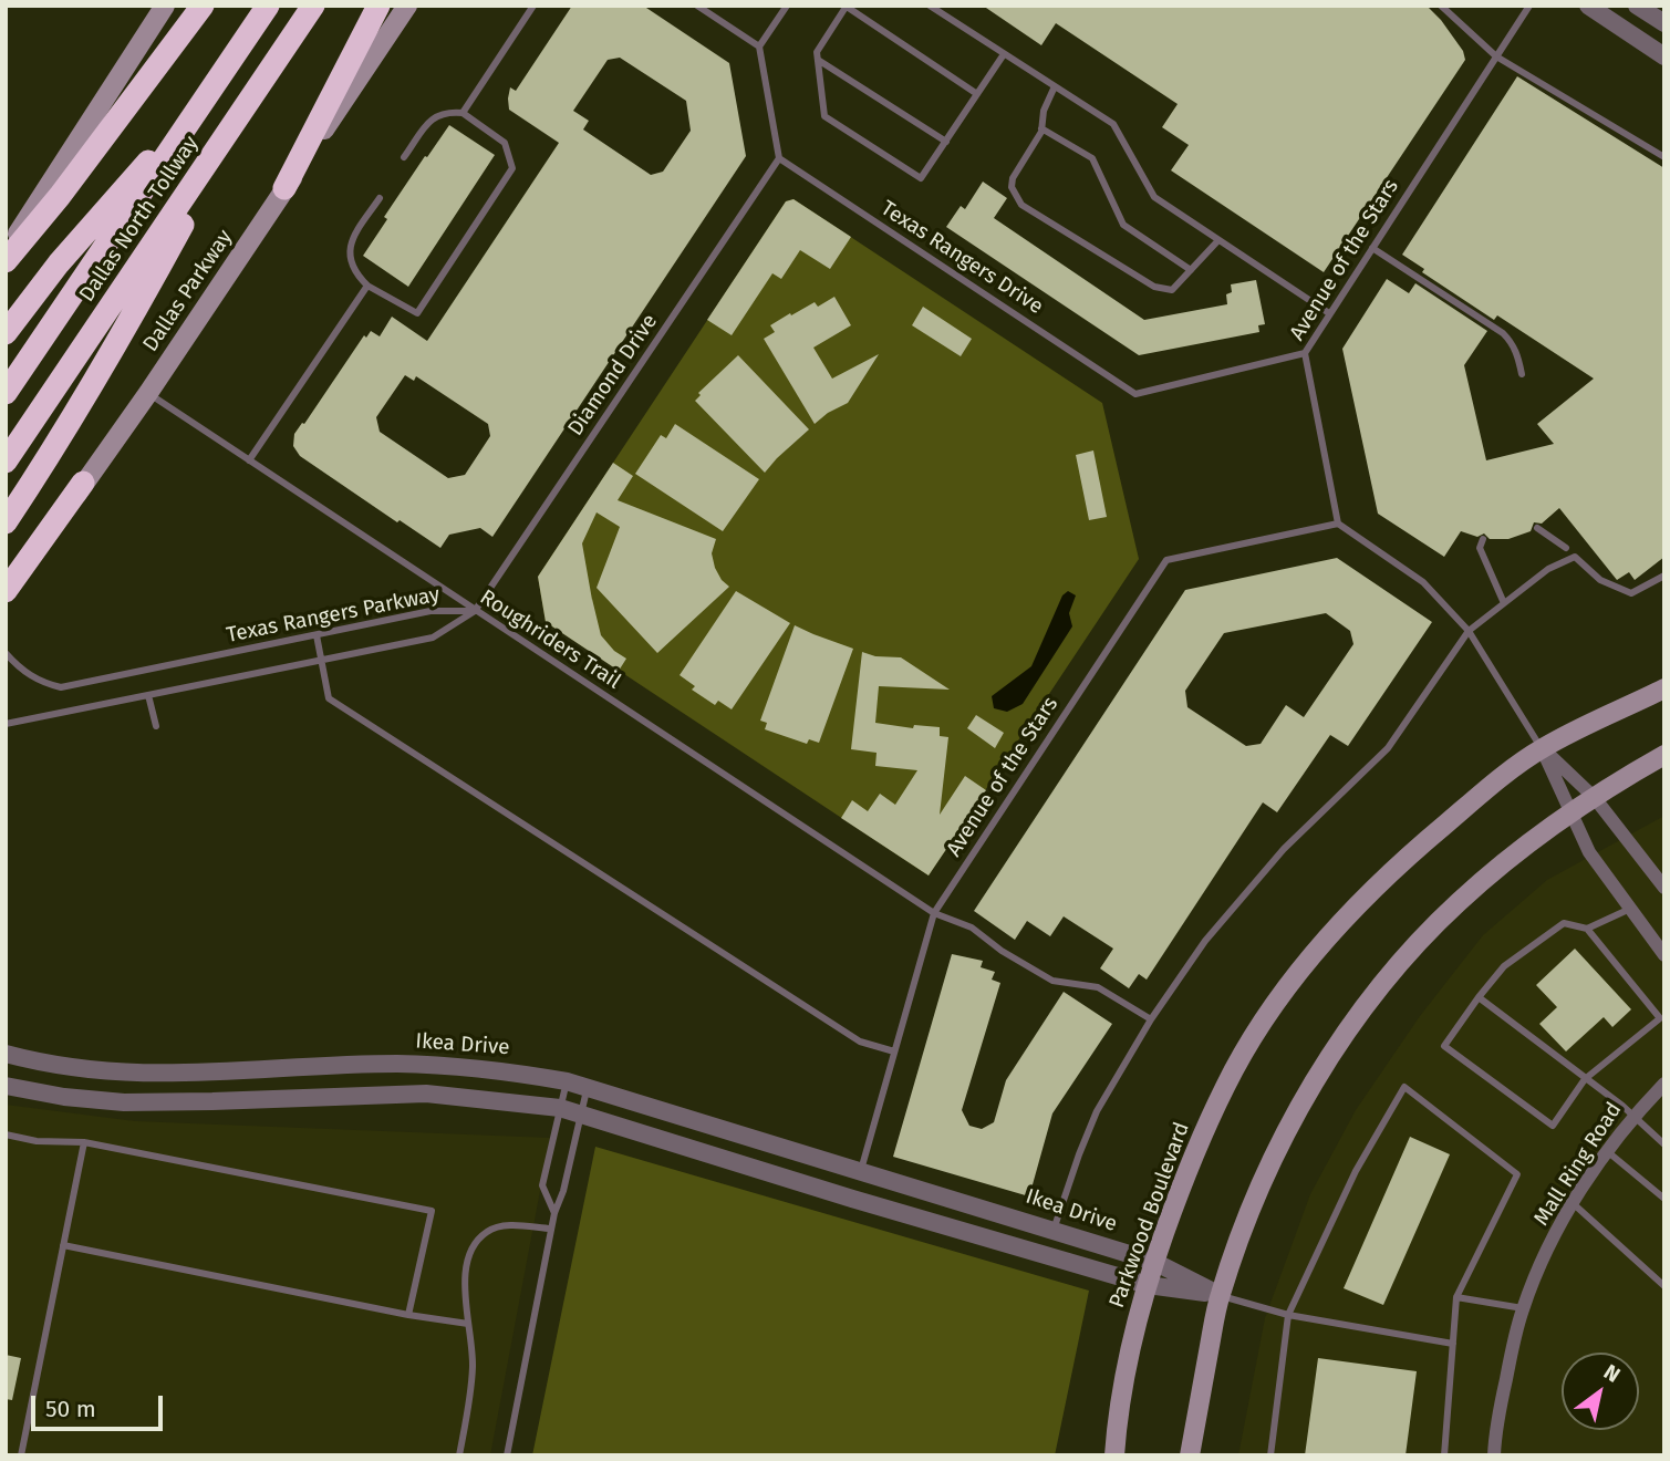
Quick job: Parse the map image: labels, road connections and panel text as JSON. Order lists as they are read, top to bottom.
{
  "streets": {
    "highway": ["Dallas North Tollway"],
    "main road": ["Dallas Parkway", "Parkwood Boulevard"],
    "street": ["Ikea Drive", "Mall Ring Road"],
    "lane": [
      "Texas Rangers Drive",
      "Avenue of the Stars",
      "Diamond Drive",
      "Texas Rangers Parkway",
      "Roughriders Trail"
    ]
  },
  "crossings": [
    ["Texas Rangers Drive", "Avenue of the Stars"],
    ["Texas Rangers Drive", "Diamond Drive"],
    ["Avenue of the Stars", "Roughriders Trail"],
    ["Avenue of the Stars", "Ikea Drive"],
    ["Dallas Parkway", "Roughriders Trail"],
    ["Diamond Drive", "Texas Rangers Parkway"],
    ["Diamond Drive", "Roughriders Trail"],
    ["Texas Rangers Parkway", "Roughriders Trail"],
    ["Ikea Drive", "Parkwood Boulevard"]
  ],
  "scale_bar": "50 m",
  "north": "top right"
}
